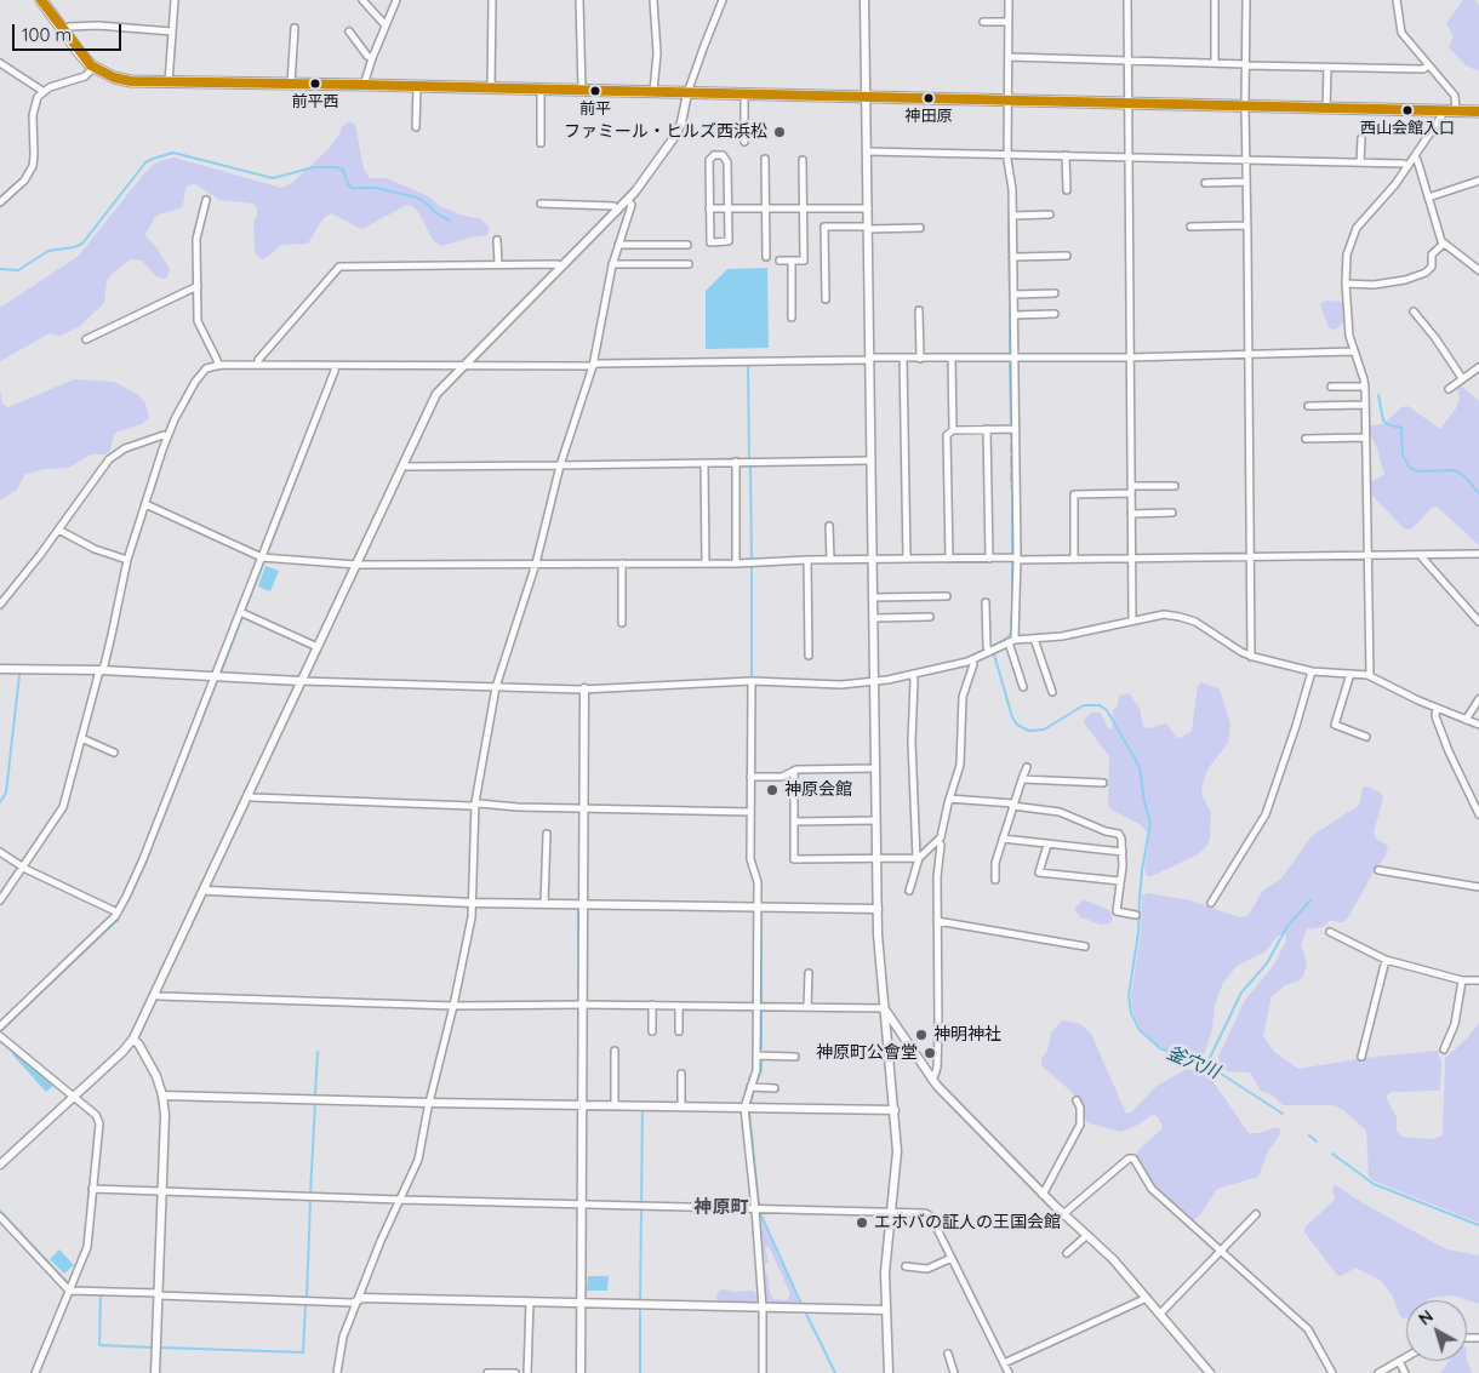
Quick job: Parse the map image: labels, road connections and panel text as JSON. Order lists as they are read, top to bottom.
{
  "districts": ["神原町"],
  "water": ["釜穴川"],
  "places": [
    "前平西",
    "前平",
    "神田原",
    "西山会館入口",
    "ファミール・ヒルズ西浜松",
    "神原会館",
    "神明神社",
    "神原町公會堂",
    "エホバの証人の王国会館"
  ],
  "scale_bar": "100 m",
  "north": "top left"
}
